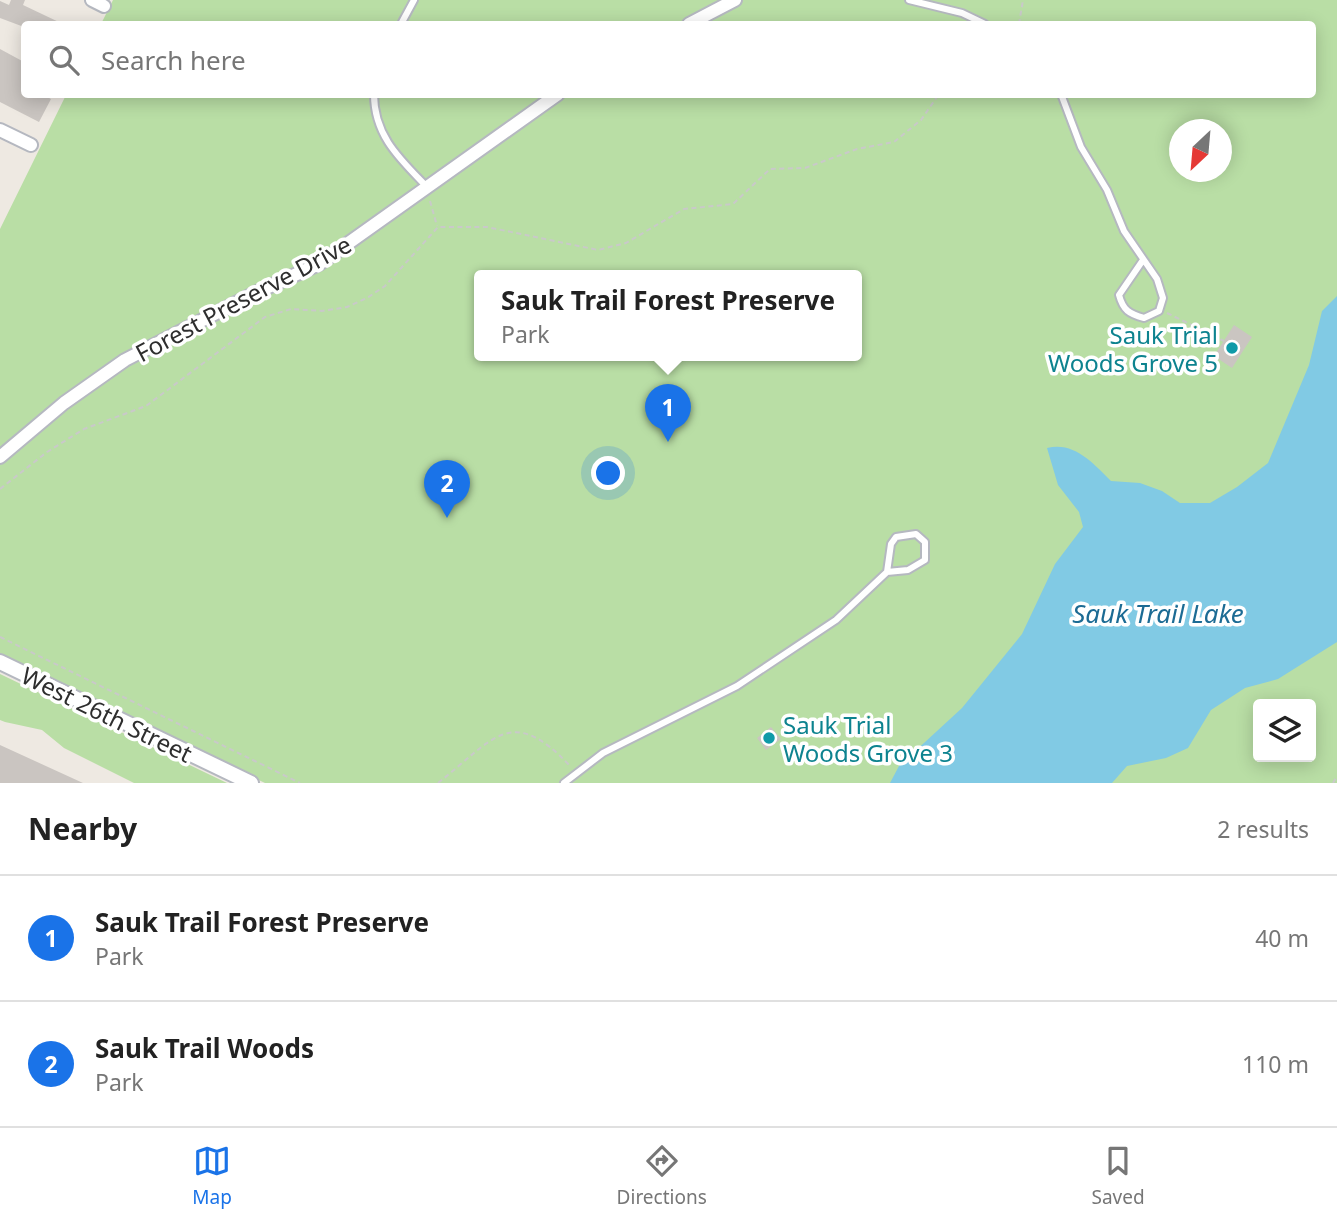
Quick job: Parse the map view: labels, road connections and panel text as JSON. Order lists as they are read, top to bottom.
{
  "streets": {
    "street": ["Forest Preserve Drive", "West 26th Street"]
  },
  "water": ["Sauk Trail Lake"],
  "places": ["Sauk Trial Woods Grove 5", "Sauk Trial Woods Grove 3"],
  "north": "bottom left",
  "page": {
    "search": "Search here",
    "popup": ["Sauk Trail Forest Preserve", "Park"],
    "pins": ["1", "2"],
    "heading": ["Nearby", "2 results"],
    "list": [
      {
        "mark": "1",
        "name": "Sauk Trail Forest Preserve",
        "note": "Park",
        "value": "40 m"
      },
      {
        "mark": "2",
        "name": "Sauk Trail Woods",
        "note": "Park",
        "value": "110 m"
      }
    ],
    "nav": ["Map", "Directions", "Saved"]
  }
}
